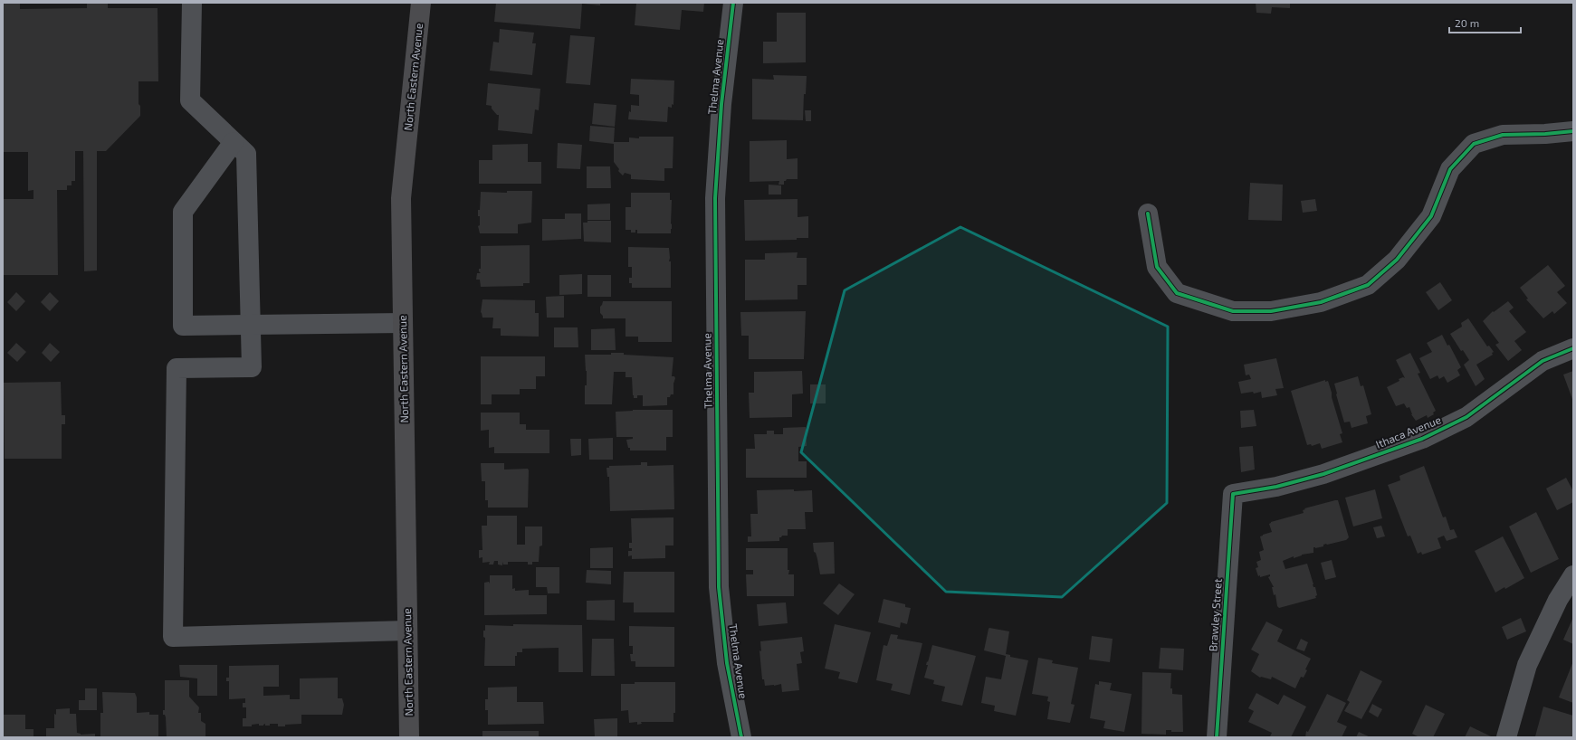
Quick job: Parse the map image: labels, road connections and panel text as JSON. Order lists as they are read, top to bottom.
{
  "streets": {
    "main road": ["North Eastern Avenue"],
    "street": ["Thelma Avenue", "Ithaca Avenue", "Brawley Street"]
  },
  "crossings": [
    ["Ithaca Avenue", "Brawley Street"]
  ],
  "scale_bar": "20 m"
}
